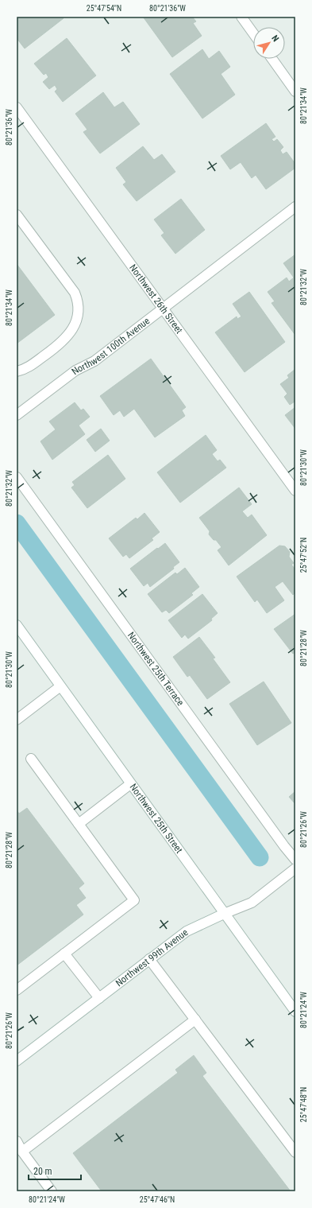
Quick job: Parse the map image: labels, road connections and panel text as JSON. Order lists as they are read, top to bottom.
{
  "streets": {
    "street": [
      "Northwest 26th Street",
      "Northwest 100th Avenue",
      "Northwest 25th Terrace",
      "Northwest 25th Street",
      "Northwest 99th Avenue"
    ]
  },
  "crossings": [
    ["Northwest 26th Street", "Northwest 100th Avenue"],
    ["Northwest 25th Street", "Northwest 99th Avenue"]
  ],
  "scale_bar": "20 m",
  "north": "top right",
  "coordinates": [
    "25°47'54\"N",
    "80°21'36\"W",
    "80°21'34\"W",
    "80°21'32\"W",
    "80°21'30\"W",
    "25°47'52\"N",
    "80°21'28\"W",
    "80°21'26\"W",
    "80°21'24\"W",
    "25°47'48\"N",
    "25°47'46\"N"
  ]
}
